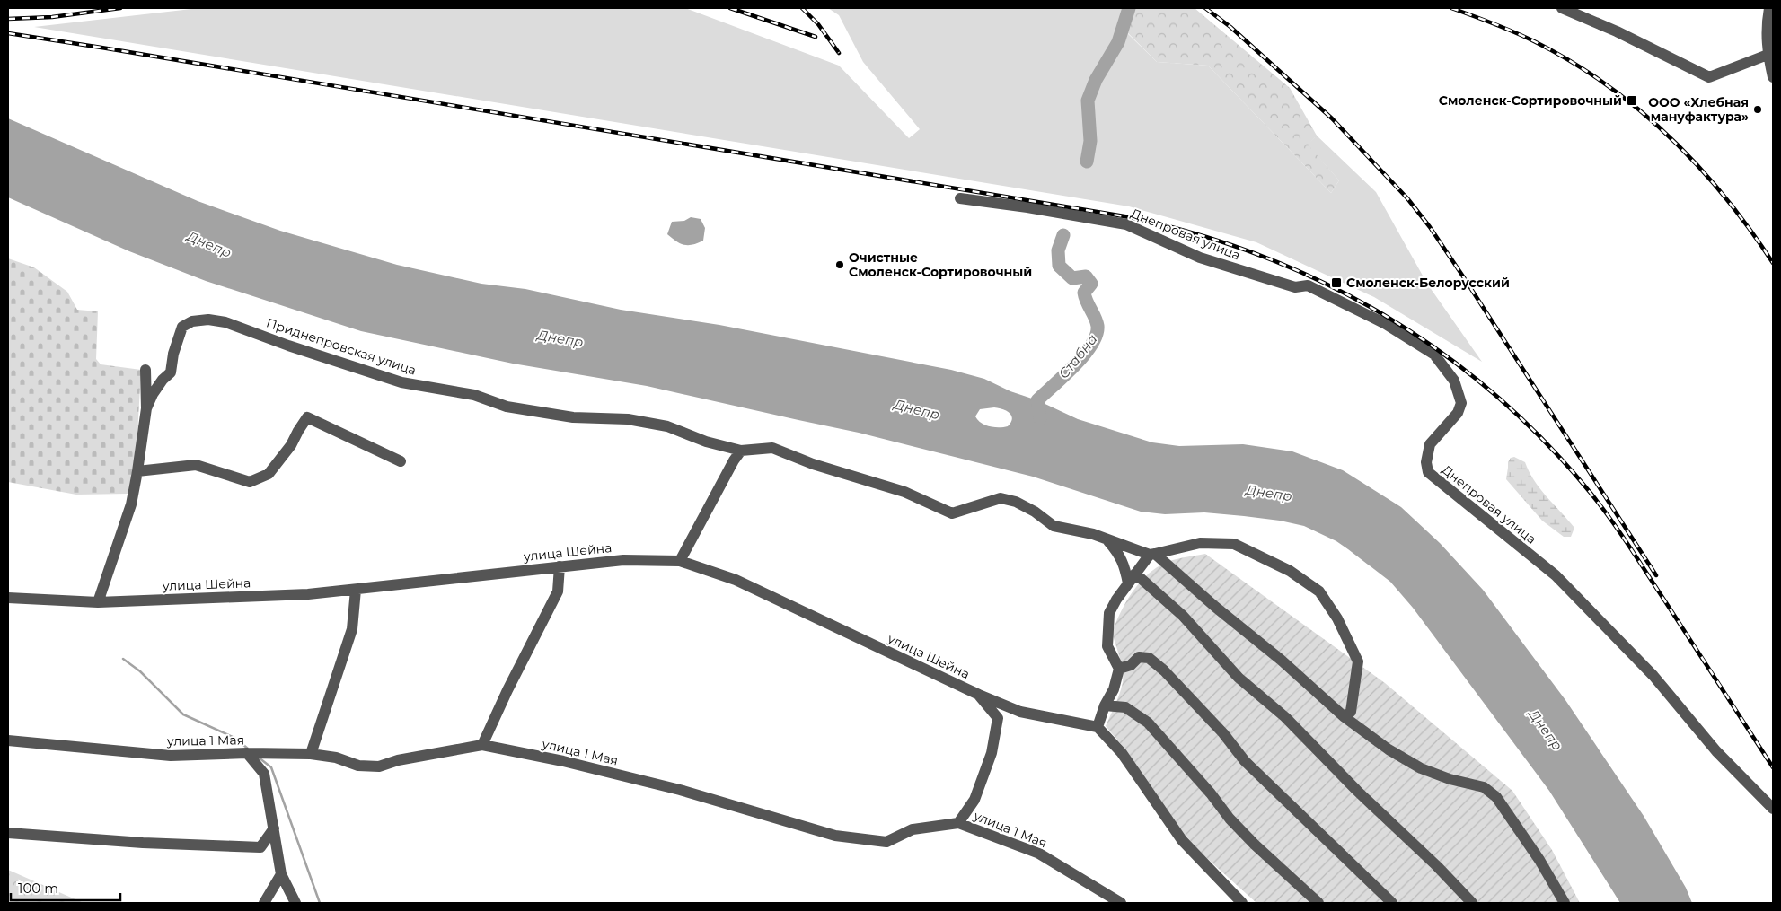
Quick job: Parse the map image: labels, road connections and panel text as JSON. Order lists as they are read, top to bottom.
{
  "streets": {
    "street": [
      "Днепровая улица",
      "Приднепровская улица",
      "улица Шейна",
      "улица 1 Мая"
    ]
  },
  "water": ["Днепр", "Стабна"],
  "places": {
    "transit": ["Смоленск-Сортировочный", "Смоленск-Белорусский"],
    "other": ["ООО «Хлебная мануфактура»", "Очистные Смоленск-Сортировочный"]
  },
  "scale_bar": "100 m"
}
